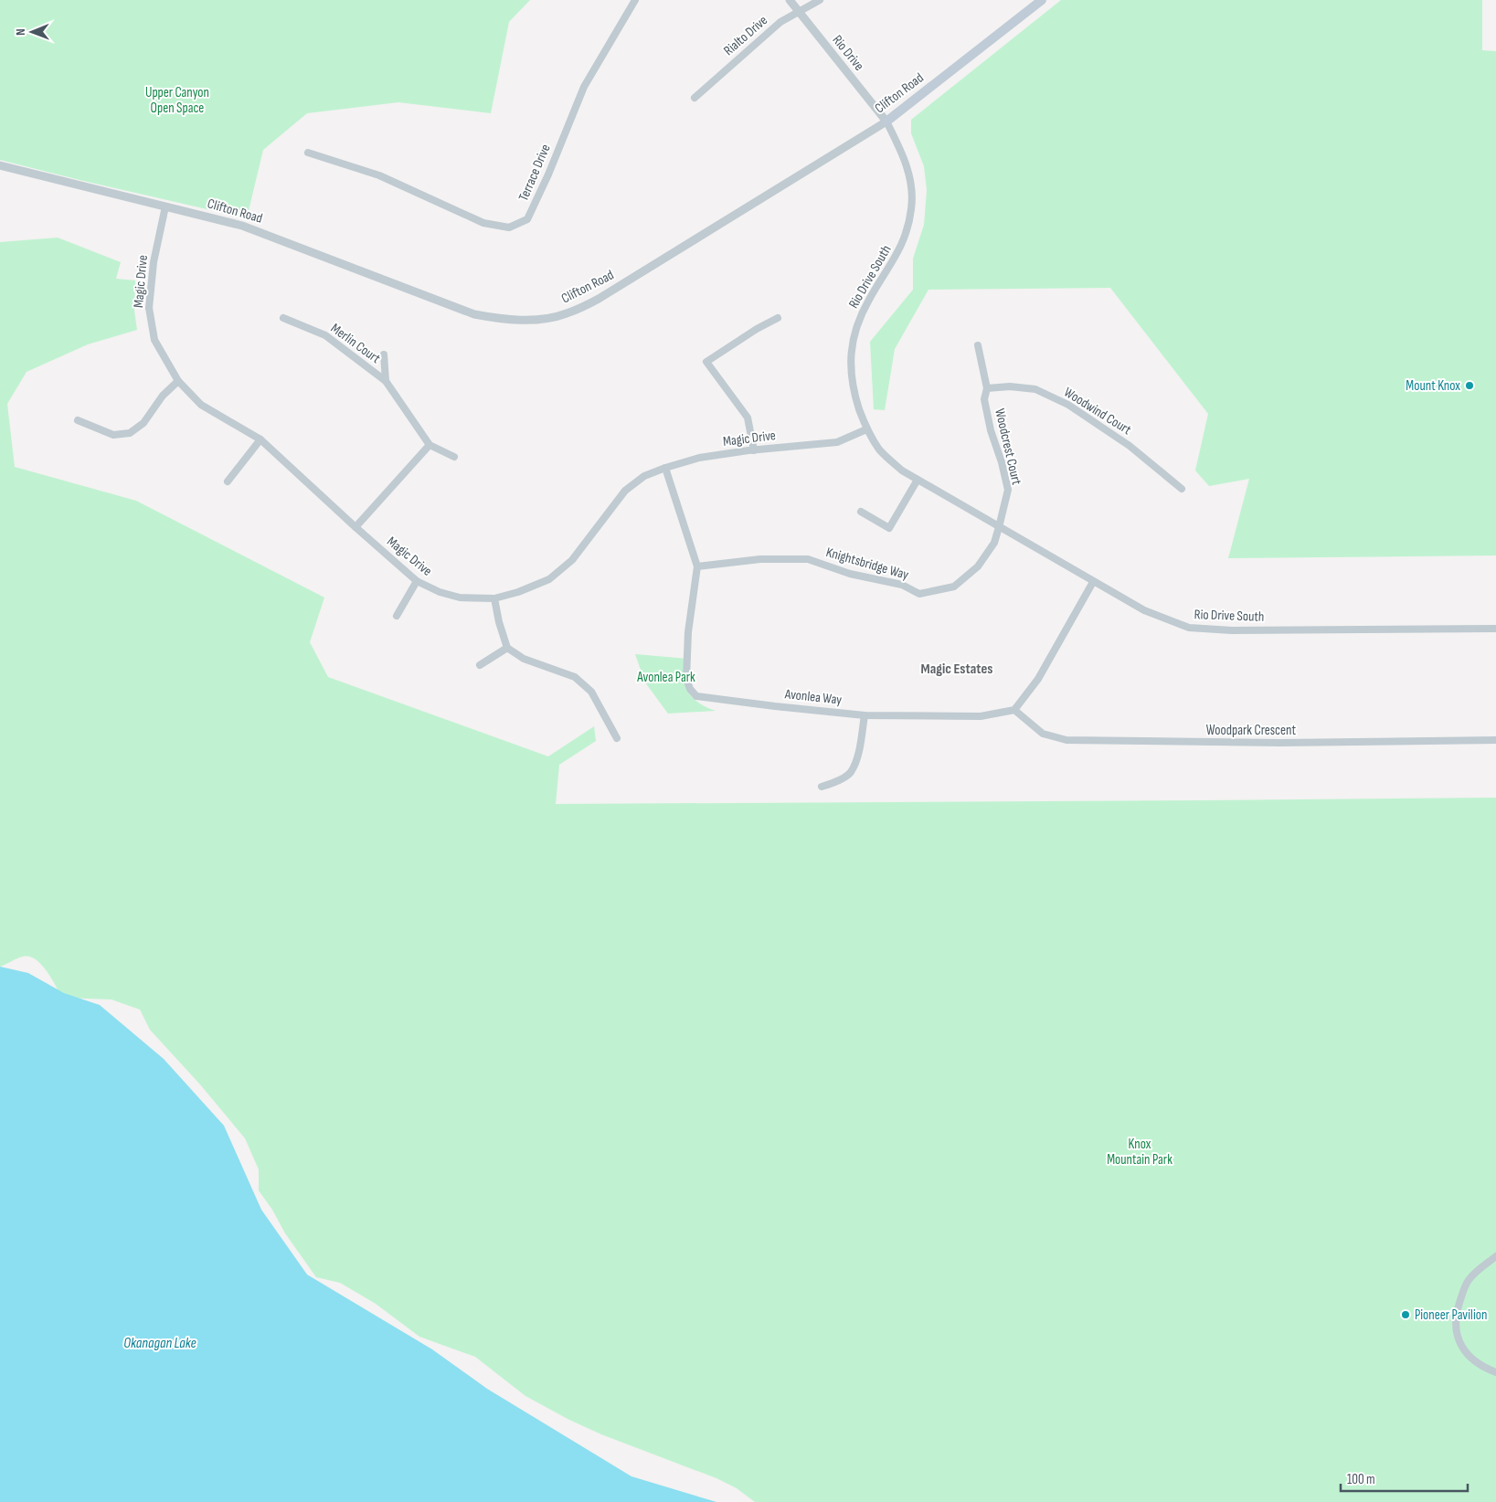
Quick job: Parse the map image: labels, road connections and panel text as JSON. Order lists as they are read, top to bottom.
{
  "streets": {
    "main road": ["Clifton Road"],
    "street": [
      "Rialto Drive",
      "Rio Drive",
      "Terrace Drive",
      "Rio Drive South",
      "Magic Drive",
      "Merlin Court",
      "Woodwind Court",
      "Woodcrest Court",
      "Knightsbridge Way",
      "Avonlea Way",
      "Woodpark Crescent"
    ]
  },
  "crossings": [
    ["Rialto Drive", "Rio Drive"],
    ["Rio Drive", "Clifton Road"],
    ["Rio Drive", "Rio Drive South"],
    ["Clifton Road", "Rio Drive South"],
    ["Clifton Road", "Magic Drive"],
    ["Rio Drive South", "Magic Drive"],
    ["Rio Drive South", "Woodcrest Court"],
    ["Rio Drive South", "Knightsbridge Way"],
    ["Magic Drive", "Avonlea Way"],
    ["Woodwind Court", "Woodcrest Court"],
    ["Woodcrest Court", "Knightsbridge Way"],
    ["Knightsbridge Way", "Avonlea Way"],
    ["Avonlea Way", "Woodpark Crescent"]
  ],
  "districts": ["Magic Estates"],
  "water": ["Okanagan Lake"],
  "parks": ["Upper Canyon Open Space", "Avonlea Park", "Knox Mountain Park"],
  "places": ["Mount Knox", "Pioneer Pavilion"],
  "scale_bar": "100 m",
  "north": "left"
}
